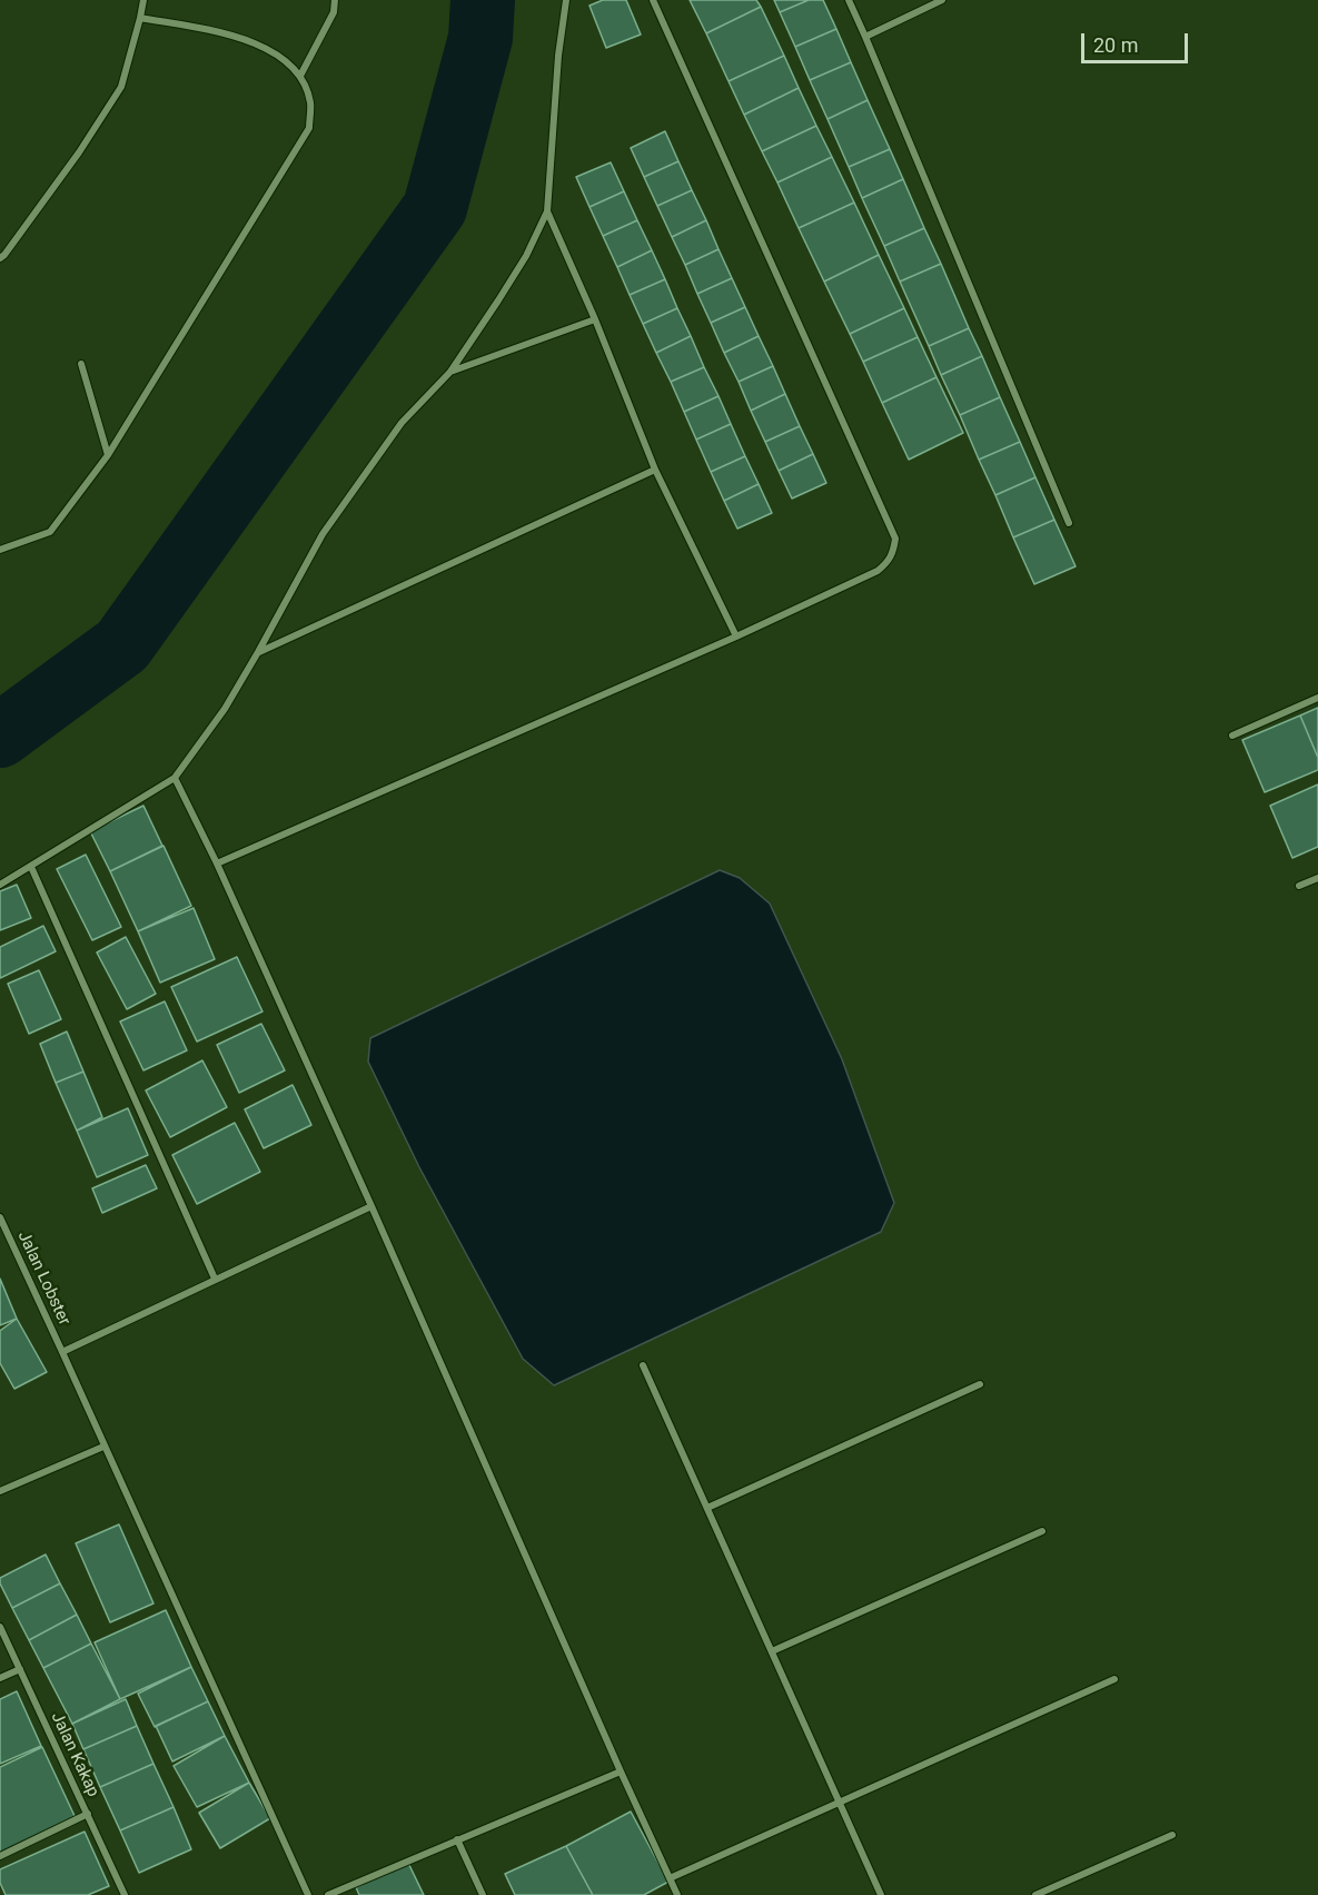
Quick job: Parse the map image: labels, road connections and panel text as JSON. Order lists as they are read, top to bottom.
{
  "streets": {
    "street": ["Jalan Lobster", "Jalan Kakap"]
  },
  "scale_bar": "20 m"
}
